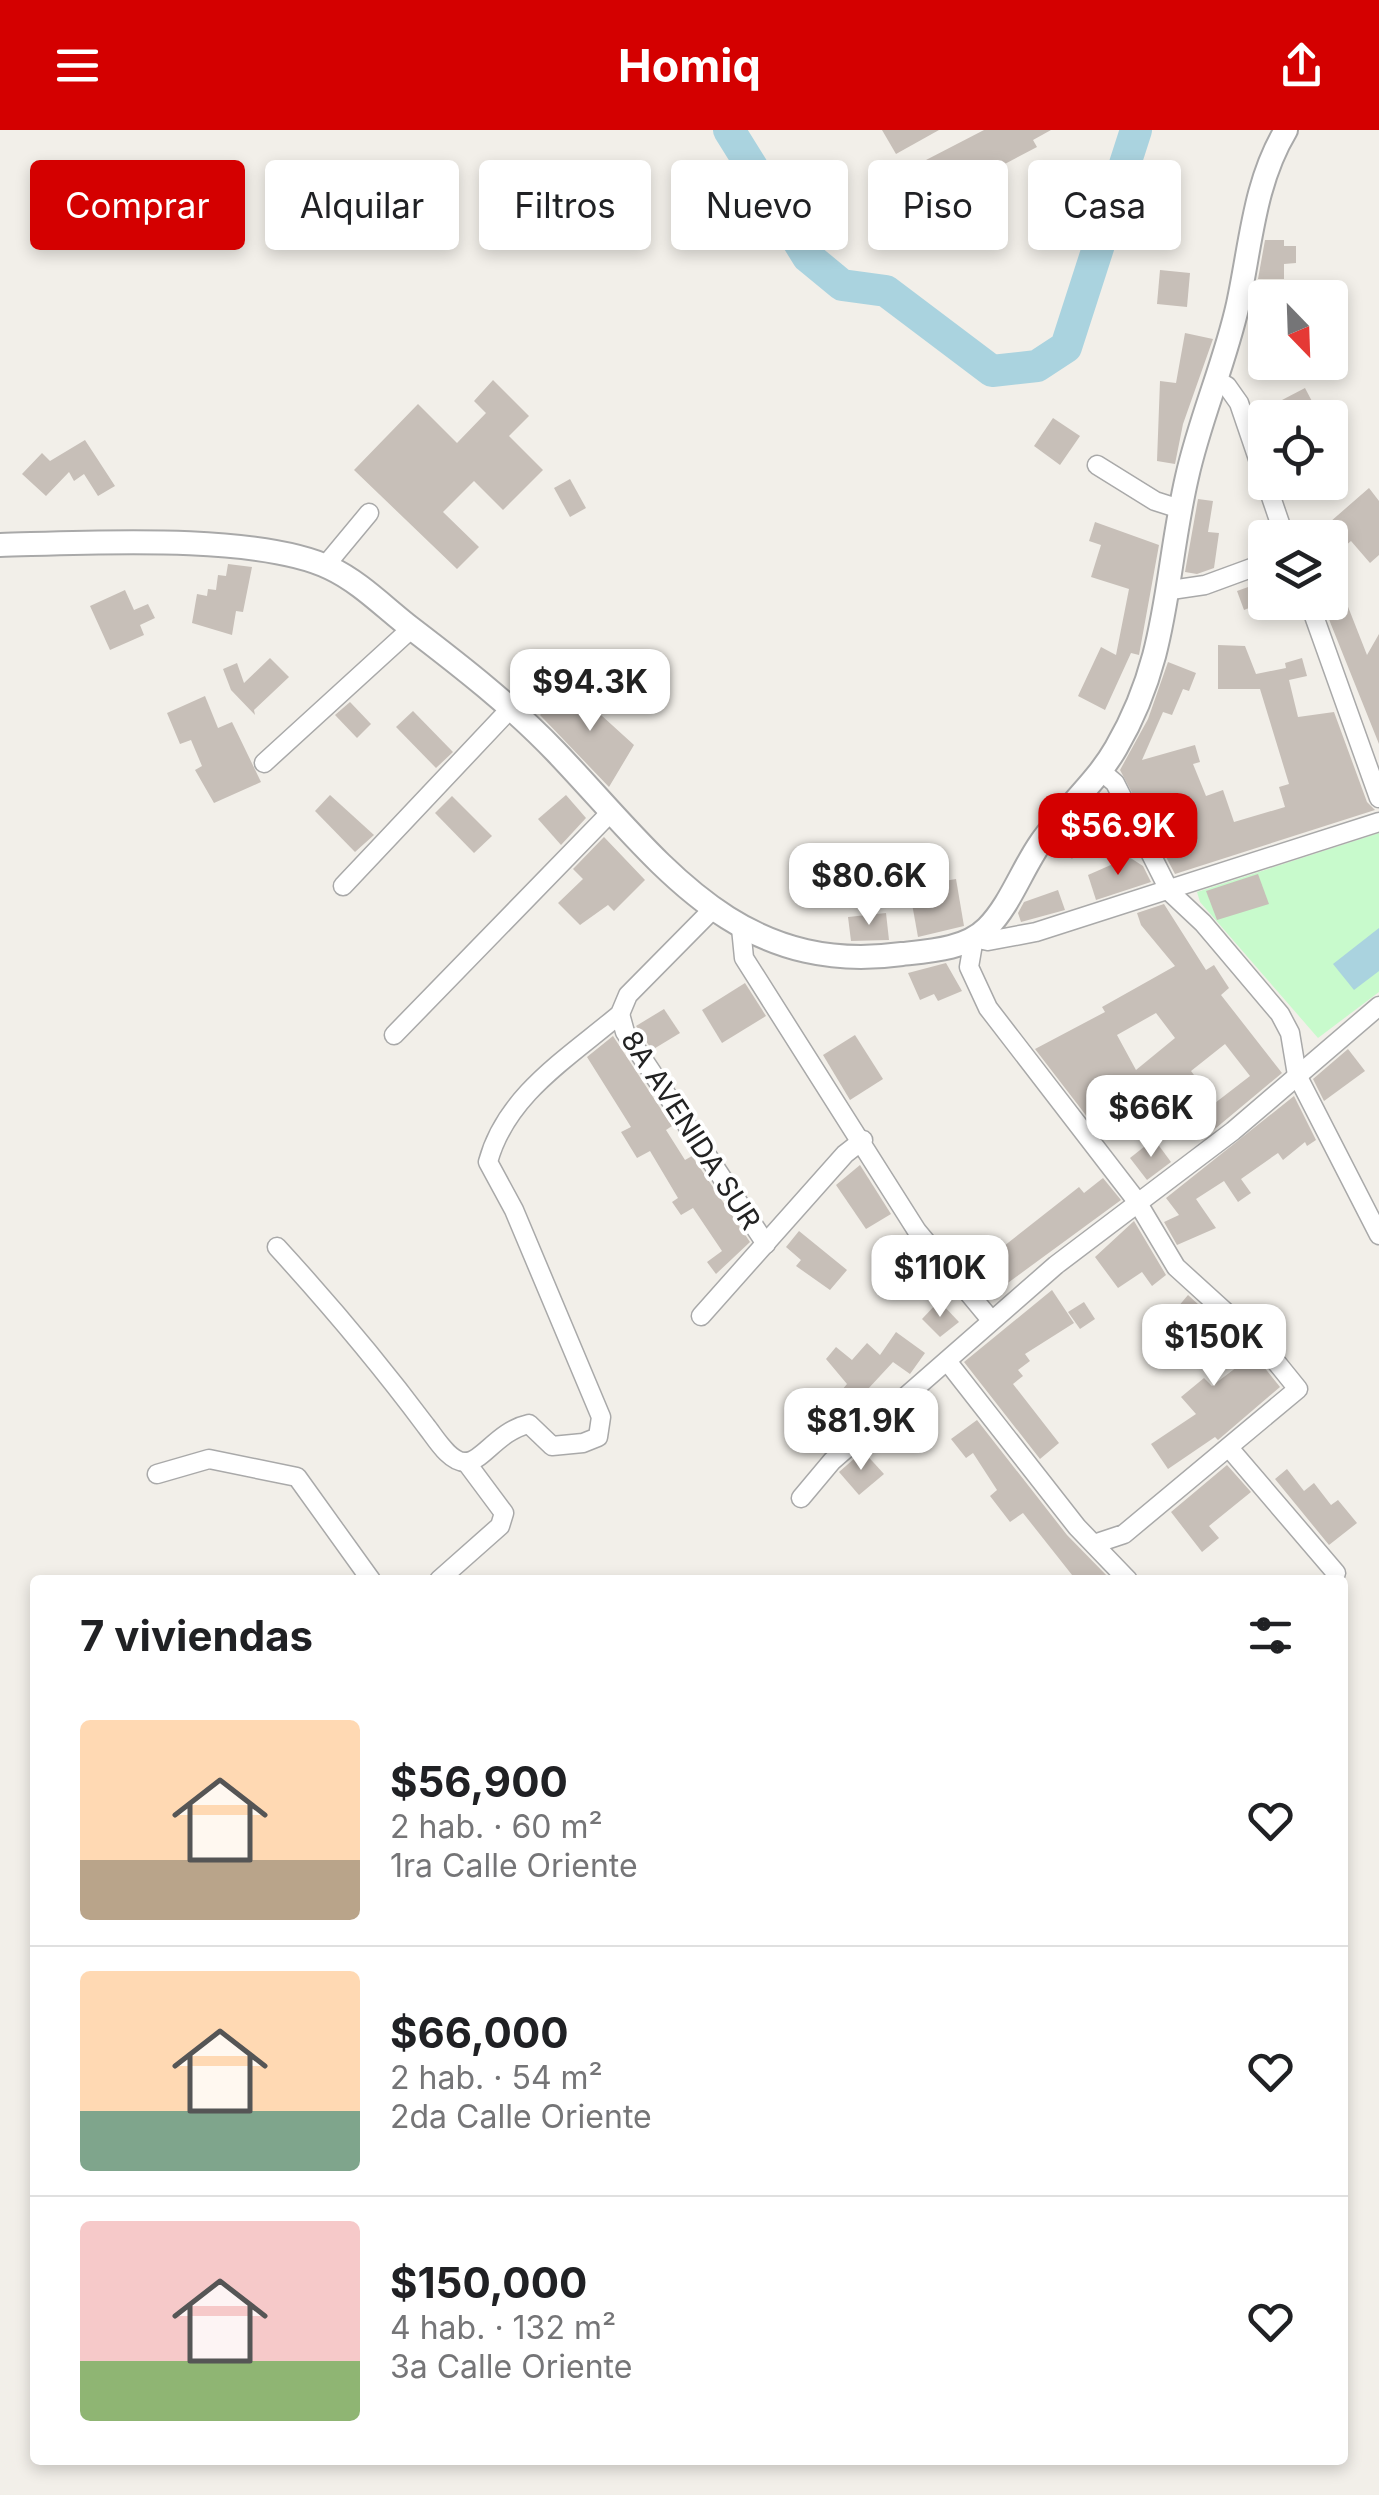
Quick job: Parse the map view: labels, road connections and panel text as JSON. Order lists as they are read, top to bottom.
{
  "streets": {
    "street": ["8A AVENIDA SUR"]
  },
  "north": "bottom right",
  "page": {
    "header": "Homiq",
    "chip": [
      "Comprar",
      "Alquilar",
      "Filtros",
      "Nuevo",
      "Piso",
      "Casa"
    ],
    "price": [
      "$94.3K",
      "$56.9K",
      "$80.6K",
      "$66K",
      "$110K",
      "$150K",
      "$81.9K"
    ],
    "heading": "7 viviendas",
    "list": [
      {
        "name": "$56,900",
        "note": "2 hab. · 60 m² · 1ra Calle Oriente"
      },
      {
        "name": "$66,000",
        "note": "2 hab. · 54 m² · 2da Calle Oriente"
      },
      {
        "name": "$150,000",
        "note": "4 hab. · 132 m² · 3a Calle Oriente"
      }
    ]
  }
}
